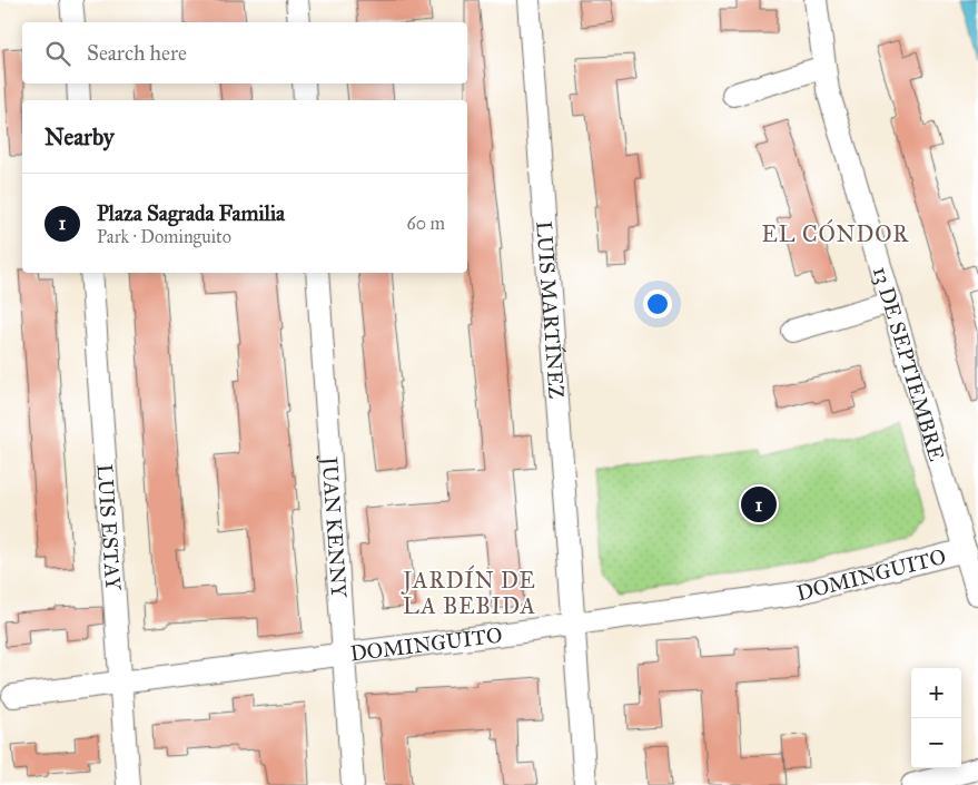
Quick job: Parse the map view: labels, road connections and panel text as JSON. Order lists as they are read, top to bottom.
{
  "streets": {
    "street": [
      "LUIS MARTÍNEZ",
      "13 DE SEPTIEMBRE",
      "LUIS ESTAY",
      "JUAN KENNY",
      "DOMINGUITO"
    ]
  },
  "crossings": [
    ["LUIS MARTÍNEZ", "DOMINGUITO"],
    ["13 DE SEPTIEMBRE", "DOMINGUITO"],
    ["LUIS ESTAY", "DOMINGUITO"],
    ["JUAN KENNY", "DOMINGUITO"]
  ],
  "districts": ["EL CÓNDOR", "JARDÍN DE LA BEBIDA"],
  "page": {
    "search": "Search here",
    "heading": "Nearby",
    "list": [
      {
        "mark": "1",
        "name": "Plaza Sagrada Familia",
        "note": "Park · Dominguito",
        "value": "60 m"
      }
    ],
    "pins": "1",
    "map_buttons": ["+", "−"]
  }
}
